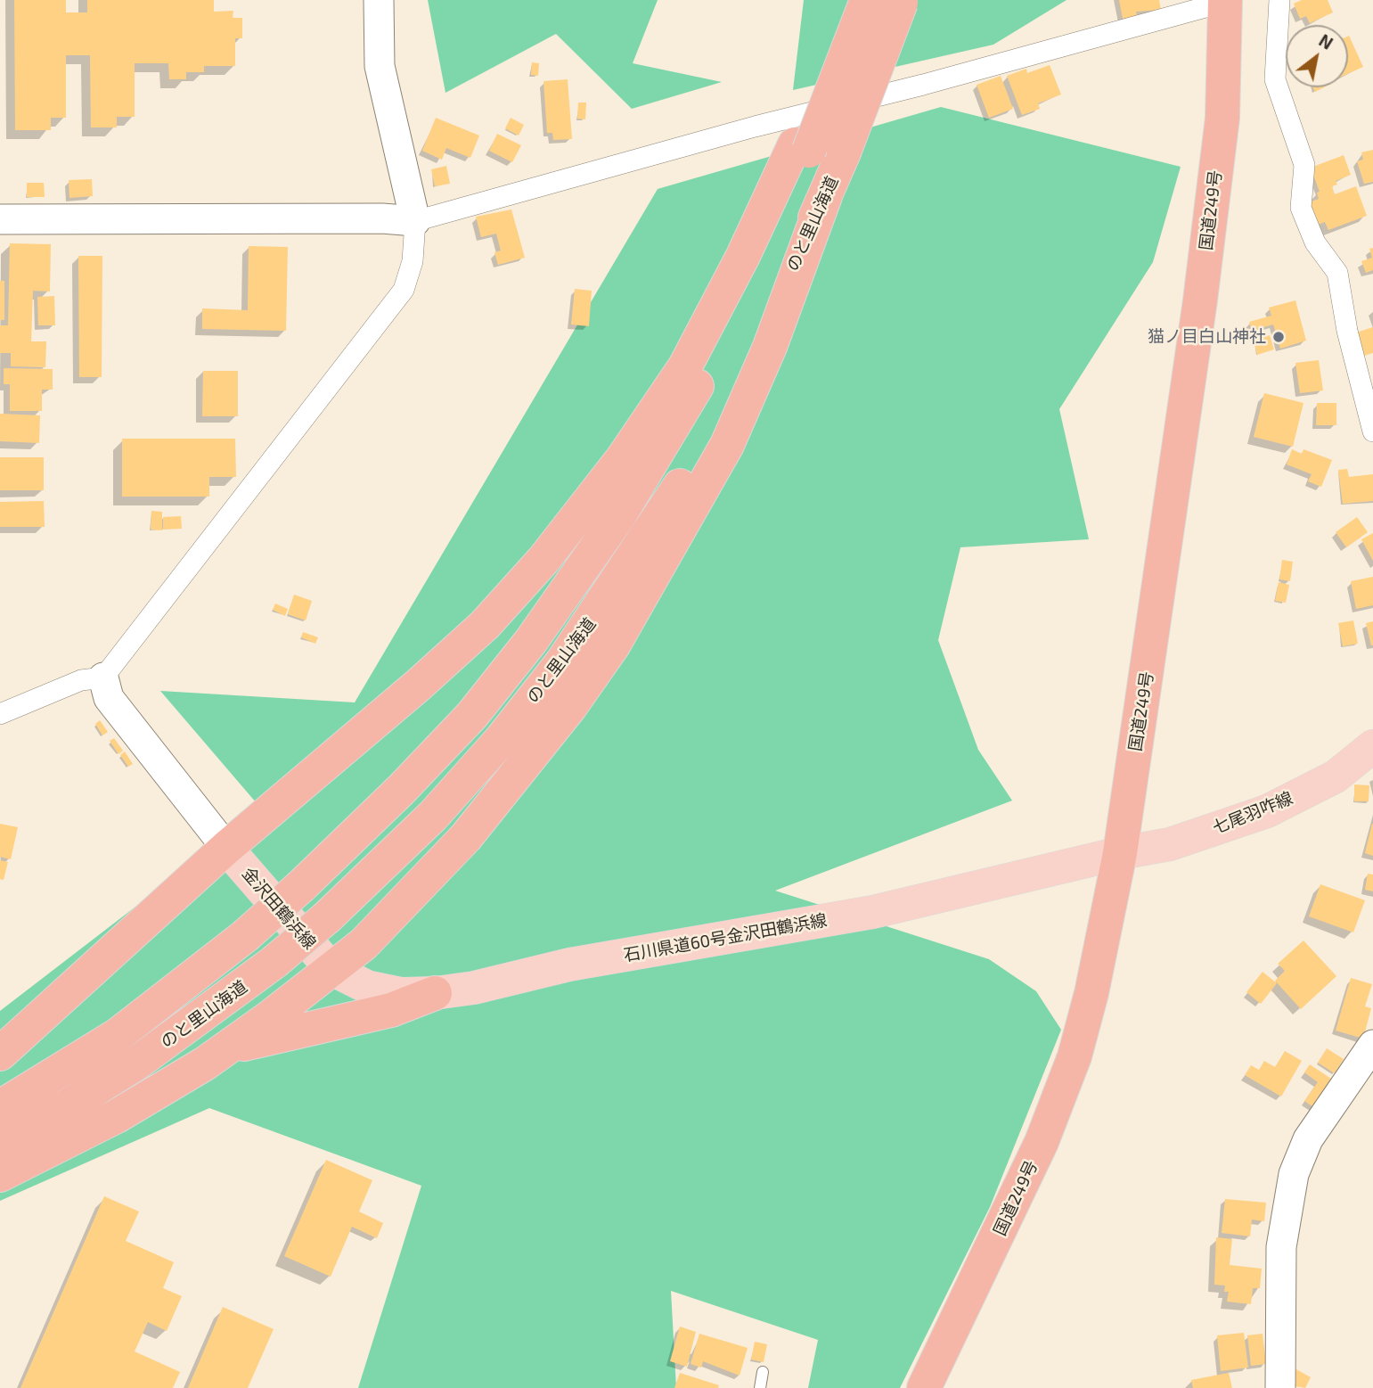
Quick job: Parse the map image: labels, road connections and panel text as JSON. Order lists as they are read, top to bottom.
{
  "streets": {
    "highway": ["国道249号", "のと里山海道"],
    "main road": ["七尾羽咋線", "金沢田鶴浜線", "石川県道60号金沢田鶴浜線"]
  },
  "crossings": [
    ["国道249号", "七尾羽咋線"],
    ["国道249号", "石川県道60号金沢田鶴浜線"],
    ["七尾羽咋線", "石川県道60号金沢田鶴浜線"],
    ["金沢田鶴浜線", "石川県道60号金沢田鶴浜線"]
  ],
  "places": ["猫ノ目白山神社"],
  "north": "top right"
}
